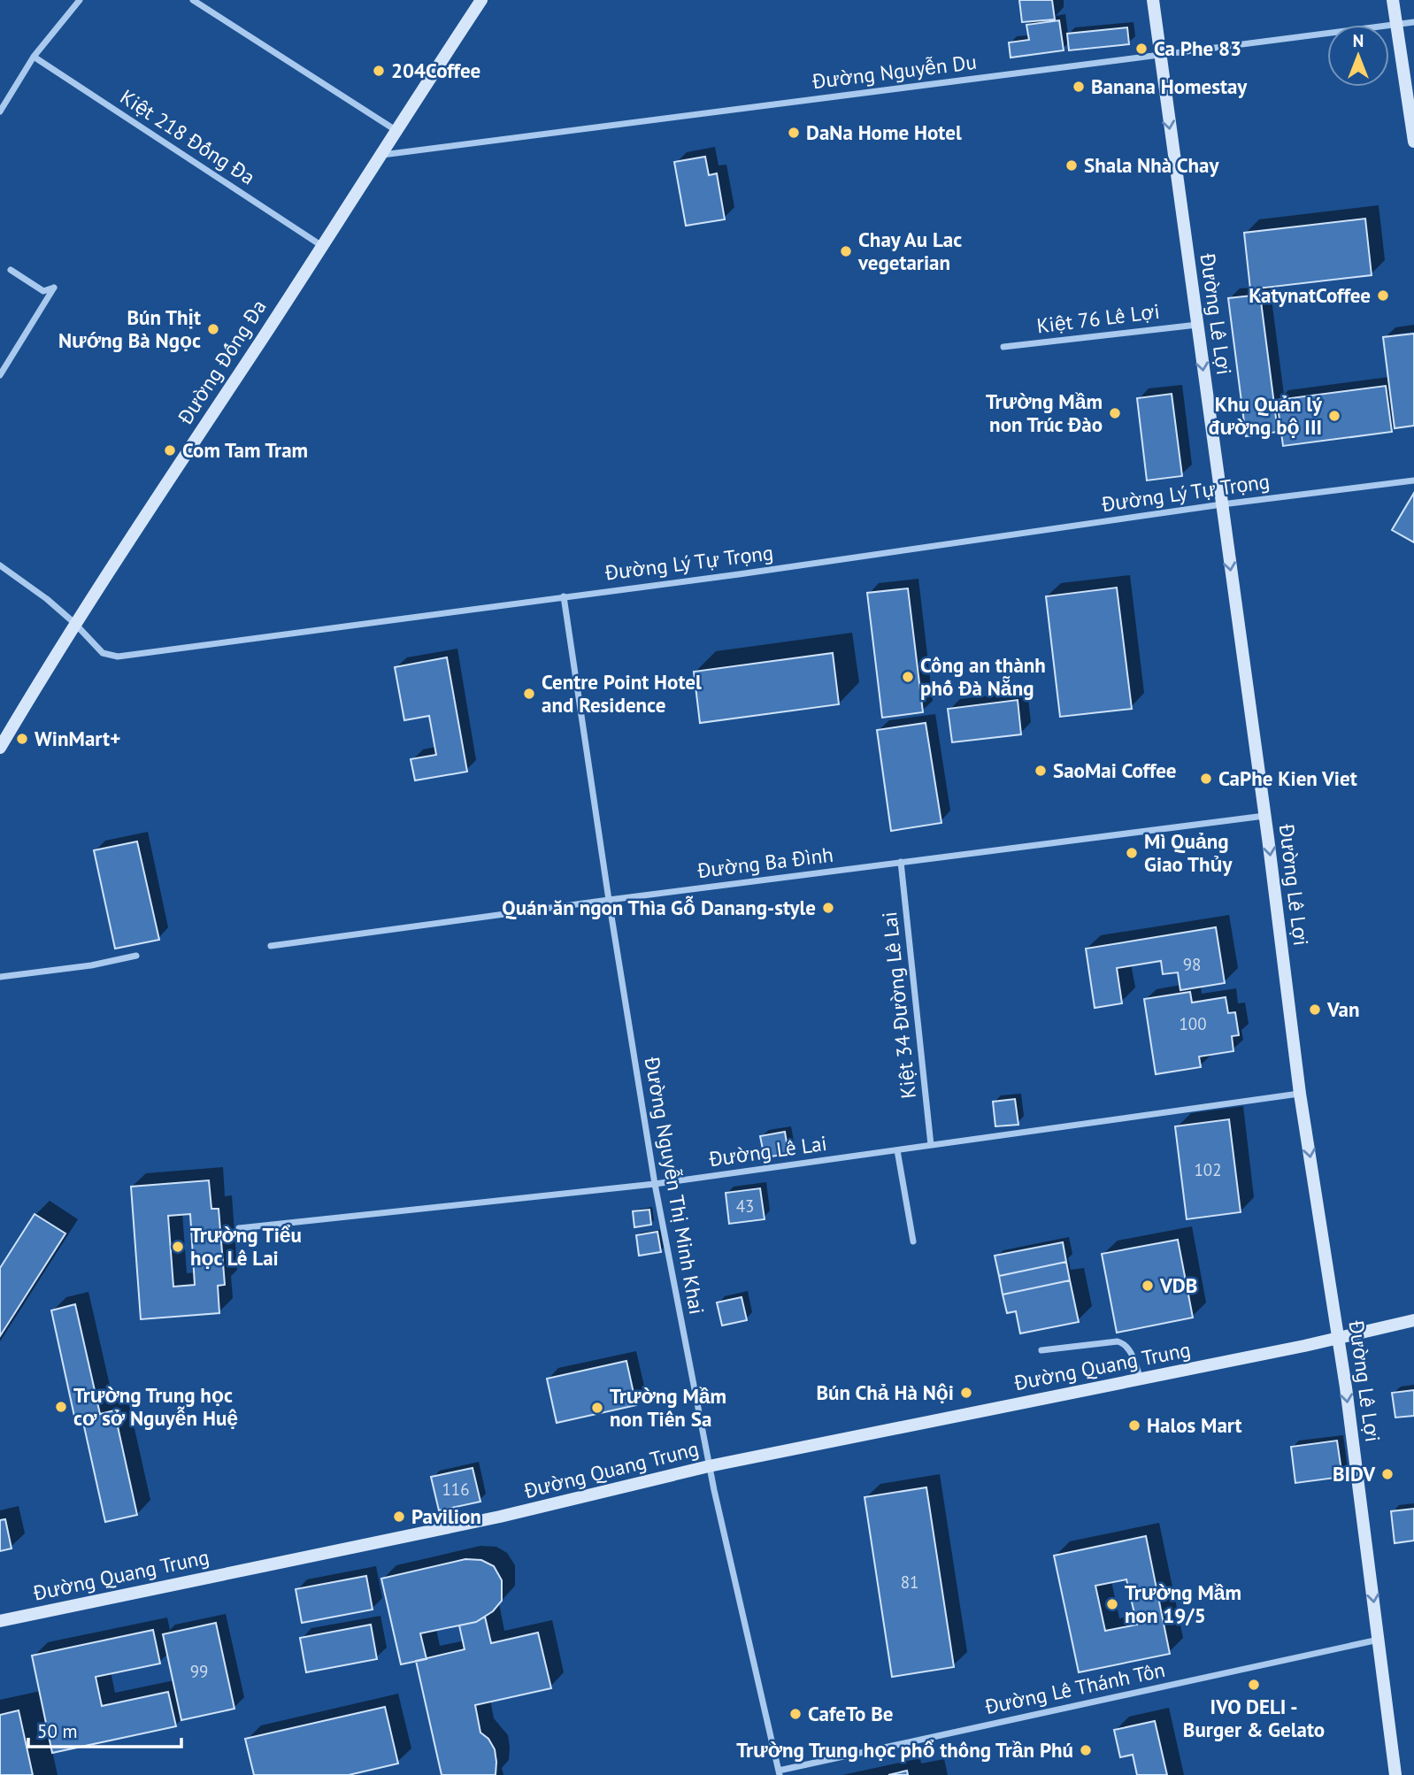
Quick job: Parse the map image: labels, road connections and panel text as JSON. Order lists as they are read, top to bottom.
{
  "streets": {
    "main road": ["Đường Lê Lợi", "Đường Đống Đa", "Đường Quang Trung"],
    "street": [
      "Đường Nguyễn Du",
      "Kiệt 218 Đống Đa",
      "Kiệt 76 Lê Lợi",
      "Đường Lý Tự Trọng",
      "Đường Ba Đình",
      "Kiệt 34 Đường Lê Lai",
      "Đường Lê Lai",
      "Đường Nguyễn Thị Minh Khai",
      "Đường Lê Thánh Tôn"
    ]
  },
  "crossings": [
    ["Đường Nguyễn Du", "Đường Lê Lợi"],
    ["Đường Nguyễn Du", "Đường Đống Đa"],
    ["Kiệt 218 Đống Đa", "Đường Đống Đa"],
    ["Đường Lê Lợi", "Kiệt 76 Lê Lợi"],
    ["Đường Lê Lợi", "Đường Lý Tự Trọng"],
    ["Đường Lê Lợi", "Đường Ba Đình"],
    ["Đường Lê Lợi", "Đường Lê Lai"],
    ["Đường Lê Lợi", "Đường Quang Trung"],
    ["Đường Lê Lợi", "Đường Lê Thánh Tôn"],
    ["Đường Đống Đa", "Đường Lý Tự Trọng"],
    ["Đường Lý Tự Trọng", "Đường Nguyễn Thị Minh Khai"],
    ["Đường Ba Đình", "Kiệt 34 Đường Lê Lai"],
    ["Đường Ba Đình", "Đường Nguyễn Thị Minh Khai"],
    ["Kiệt 34 Đường Lê Lai", "Đường Lê Lai"],
    ["Đường Lê Lai", "Đường Nguyễn Thị Minh Khai"],
    ["Đường Nguyễn Thị Minh Khai", "Đường Quang Trung"],
    ["Đường Nguyễn Thị Minh Khai", "Đường Lê Thánh Tôn"]
  ],
  "one_way": ["Đường Lê Lợi"],
  "places": [
    "Ca Phe 83",
    "204Coffee",
    "Banana Homestay",
    "DaNa Home Hotel",
    "Shala Nhà Chay",
    "Chay Au Lac vegetarian",
    "KatynatCoffee",
    "Bún Thịt Nướng Bà Ngọc",
    "Trường Mầm non Trúc Đào",
    "Khu Quản lý đường bộ III",
    "Com Tam Tram",
    "Công an thành phố Đà Nẵng",
    "Centre Point Hotel and Residence",
    "WinMart+",
    "SaoMai Coffee",
    "CaPhe Kien Viet",
    "Mì Quảng Giao Thủy",
    "Quán ăn ngon Thìa Gỗ Danang-style",
    "Van",
    "Trường Tiểu học Lê Lai",
    "VDB",
    "Bún Chả Hà Nội",
    "Trường Trung học cơ sở Nguyễn Huệ",
    "Trường Mầm non Tiên Sa",
    "Halos Mart",
    "BIDV",
    "Pavilion",
    "Trường Mầm non 19/5",
    "IVO DELI - Burger & Gelato",
    "CafeTo Be",
    "Trường Trung học phổ thông Trần Phú"
  ],
  "house_numbers": [
    "98",
    "100",
    "102",
    "43",
    "116",
    "81",
    "99"
  ],
  "scale_bar": "50 m",
  "north": "top"
}
